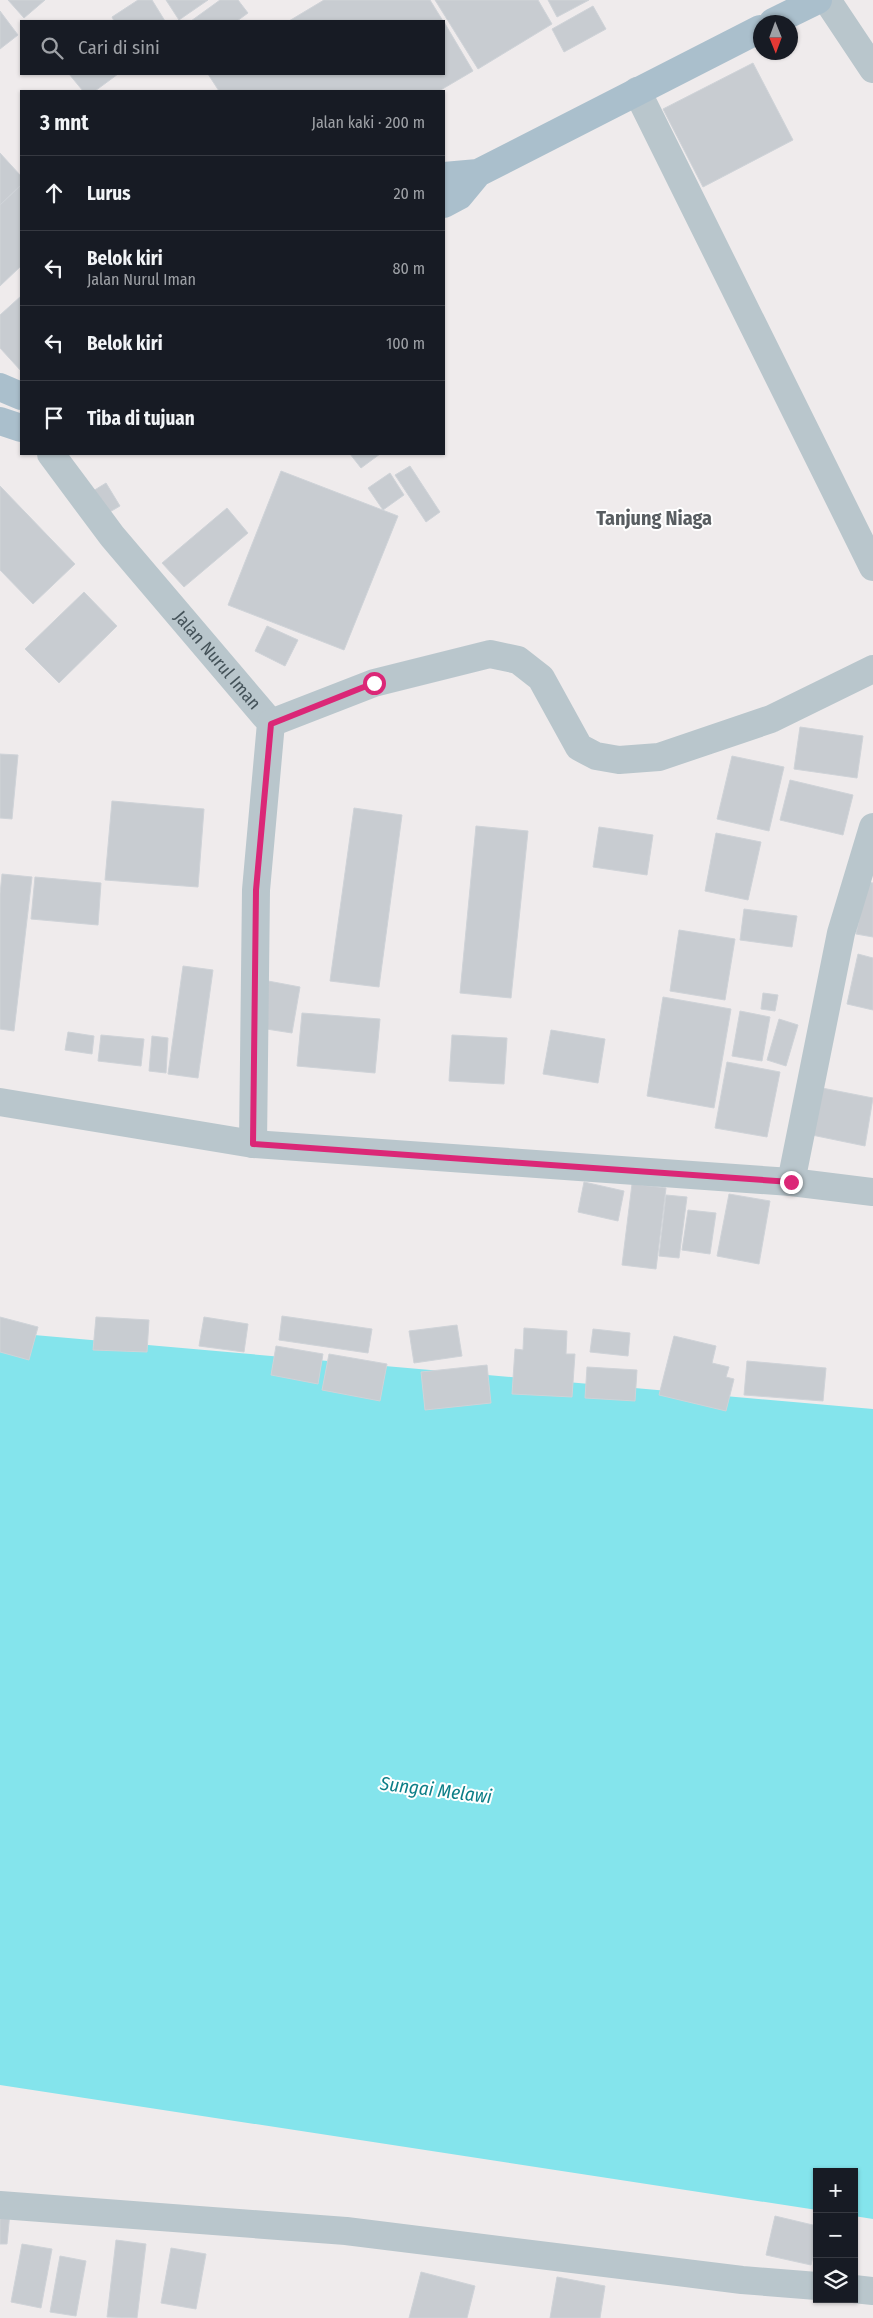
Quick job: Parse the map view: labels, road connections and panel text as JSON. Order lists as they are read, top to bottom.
{
  "streets": {
    "street": ["Jalan Nurul Iman"]
  },
  "districts": ["Tanjung Niaga"],
  "water": ["Sungai Melawi"],
  "north": "bottom",
  "page": {
    "search": "Cari di sini",
    "heading": ["3 mnt", "Jalan kaki · 200 m"],
    "list": [
      ["Lurus", "20 m"],
      ["Belok kiri", "Jalan Nurul Iman", "80 m"],
      ["Belok kiri", "100 m"],
      "Tiba di tujuan"
    ],
    "map_buttons": ["+", "−"]
  }
}
